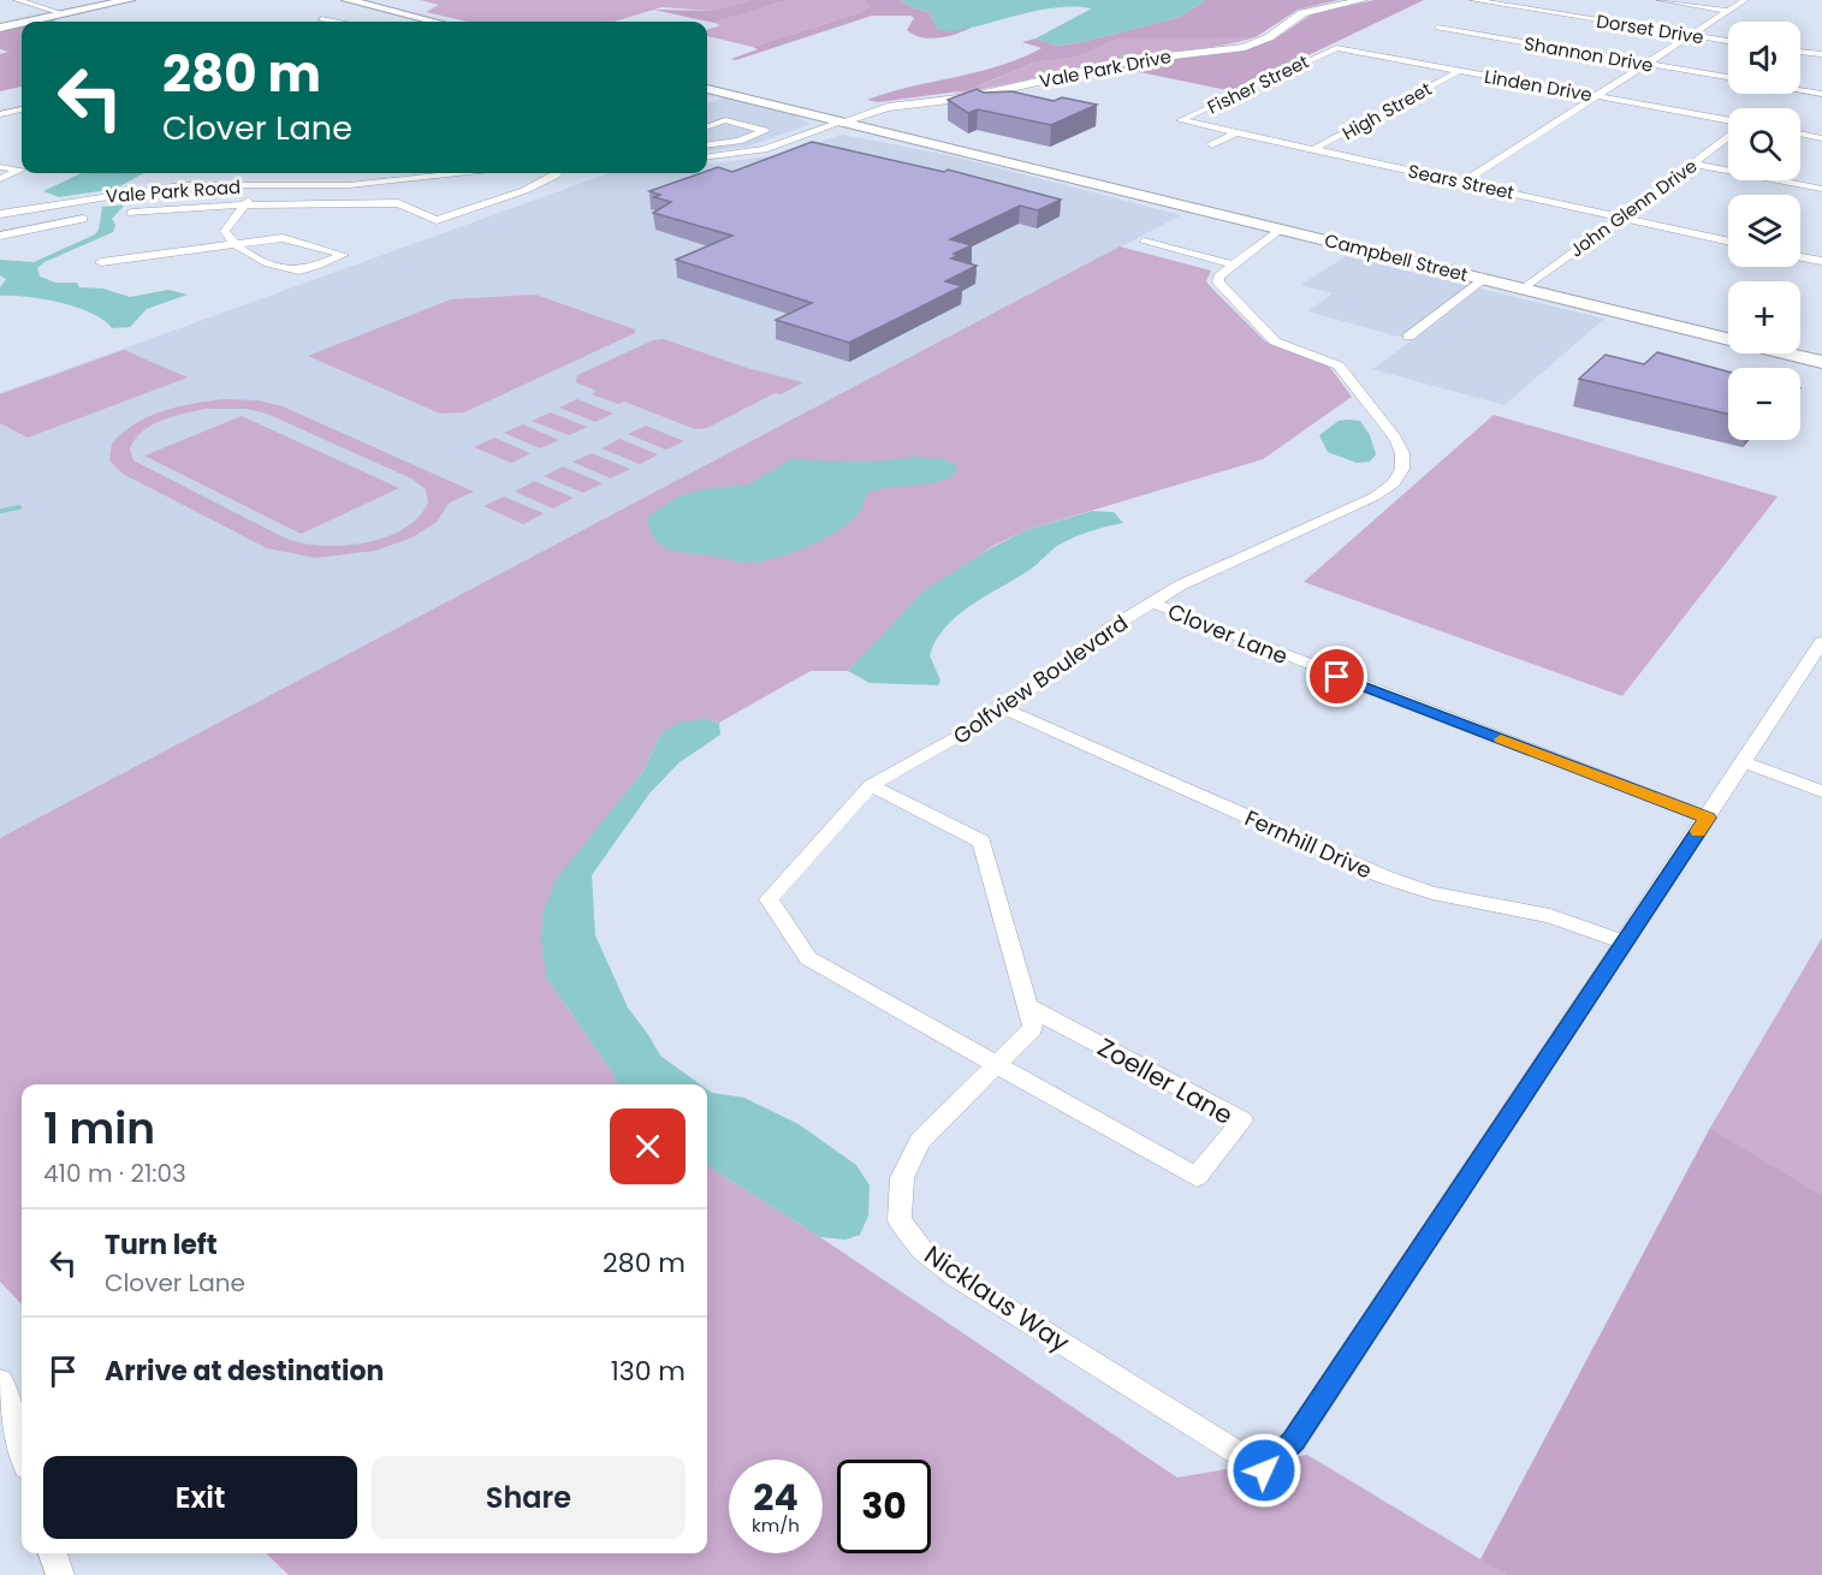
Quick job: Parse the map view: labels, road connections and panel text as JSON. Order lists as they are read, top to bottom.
{
  "streets": {
    "main road": ["Campbell Street"],
    "street": [
      "Dorset Drive",
      "Shannon Drive",
      "Vale Park Drive",
      "Fisher Street",
      "Linden Drive",
      "High Street",
      "Sears Street",
      "Vale Park Road",
      "John Glenn Drive",
      "Clover Lane",
      "Golfview Boulevard",
      "Fernhill Drive",
      "Zoeller Lane",
      "Nicklaus Way"
    ]
  },
  "crossings": [
    ["Vale Park Drive", "Campbell Street"],
    ["Fisher Street", "Linden Drive"],
    ["Fisher Street", "Sears Street"],
    ["Linden Drive", "High Street"],
    ["High Street", "Sears Street"],
    ["Sears Street", "John Glenn Drive"],
    ["John Glenn Drive", "Campbell Street"],
    ["Clover Lane", "Golfview Boulevard"],
    ["Golfview Boulevard", "Fernhill Drive"],
    ["Golfview Boulevard", "Zoeller Lane"],
    ["Golfview Boulevard", "Nicklaus Way"],
    ["Fernhill Drive", "Nicklaus Way"]
  ],
  "page": {
    "map_buttons": ["+", "−"],
    "turn": ["280 m", "Clover Lane"],
    "heading": ["1 min", "410 m · 21:03"],
    "list": [
      {
        "name": "Turn left",
        "note": "Clover Lane",
        "value": "280 m"
      },
      {
        "name": "Arrive at destination",
        "value": "130 m"
      }
    ],
    "buttons": ["Exit", "Share"],
    "speed": "24 km/h",
    "limit": "30"
  }
}
